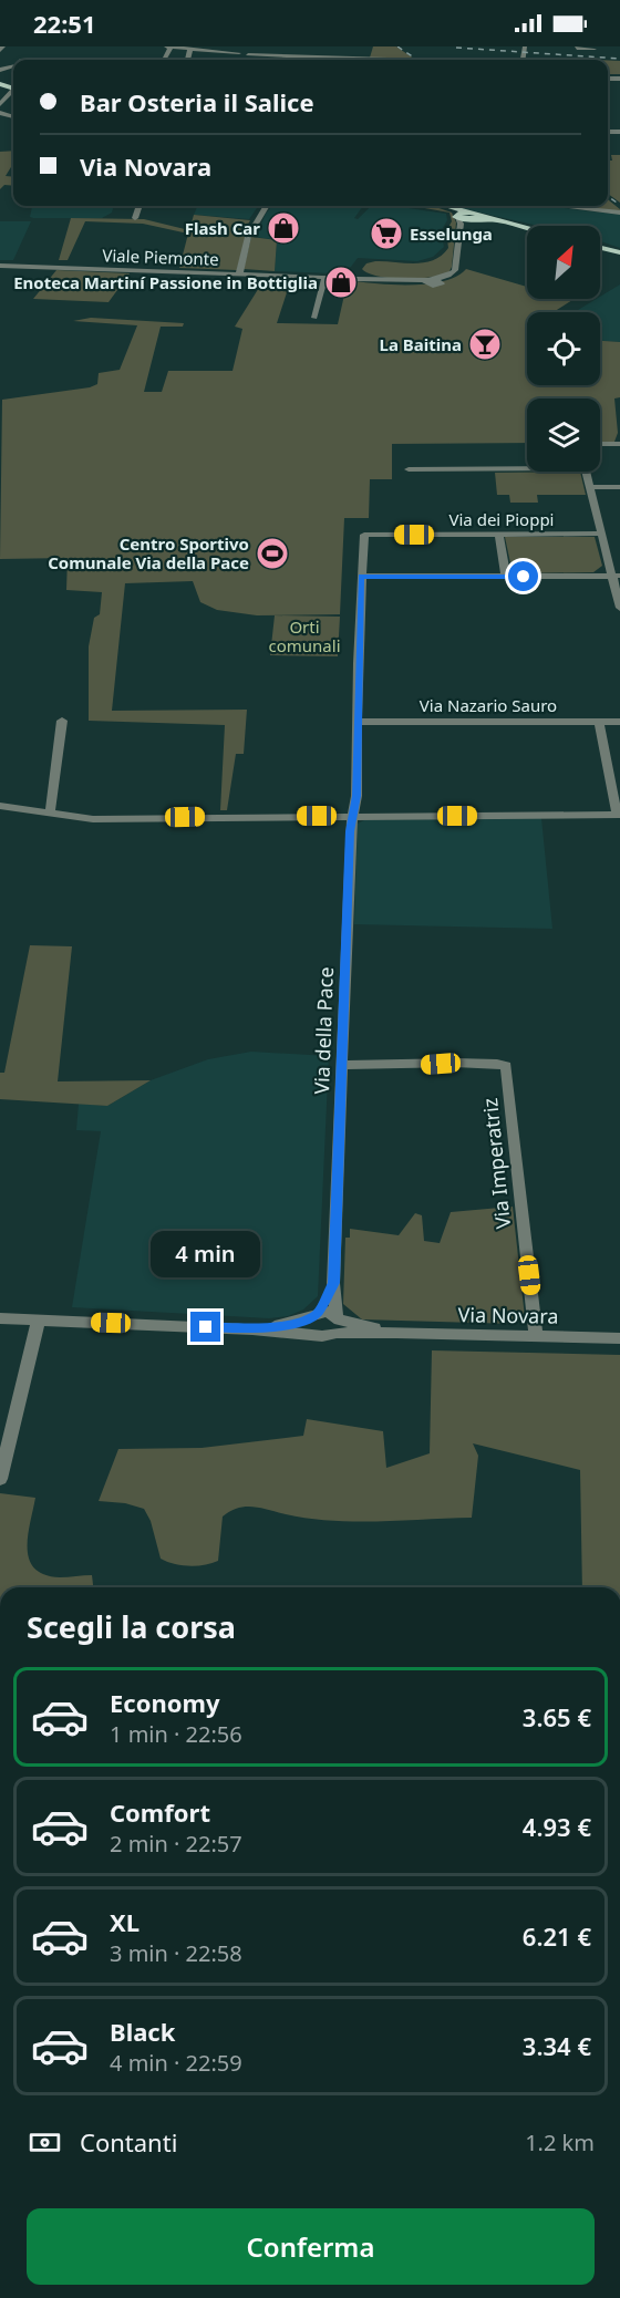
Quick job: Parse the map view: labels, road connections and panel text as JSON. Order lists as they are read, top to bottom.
{
  "streets": {
    "street": [
      "Viale Piemonte",
      "Via dei Pioppi",
      "Via Nazario Sauro",
      "Via della Pace",
      "Via Imperatriz",
      "Via Novara"
    ]
  },
  "crossings": [
    ["Via dei Pioppi", "Via della Pace"],
    ["Via Nazario Sauro", "Via della Pace"],
    ["Via della Pace", "Via Imperatriz"],
    ["Via della Pace", "Via Novara"],
    ["Via Imperatriz", "Via Novara"]
  ],
  "parks": ["Orti comunali"],
  "places": {
    "shop": ["Flash Car", "Enoteca Martiní Passione in Bottiglia"],
    "supermarket": ["Esselunga"],
    "bar": ["La Baitina"],
    "sports": ["Centro Sportivo Comunale Via della Pace"]
  },
  "north": "top right",
  "page": {
    "status": "22:51",
    "banner": ["Bar Osteria il Salice", "Via Novara"],
    "bubble": "4 min",
    "heading": "Scegli la corsa",
    "list": [
      {
        "name": "Economy",
        "note": "1 min · 22:56",
        "value": "3.65 €"
      },
      {
        "name": "Comfort",
        "note": "2 min · 22:57",
        "value": "4.93 €"
      },
      {
        "name": "XL",
        "note": "3 min · 22:58",
        "value": "6.21 €"
      },
      {
        "name": "Black",
        "note": "4 min · 22:59",
        "value": "3.34 €"
      }
    ],
    "pay": ["Contanti", "1.2 km"],
    "buttons": "Conferma"
  }
}
